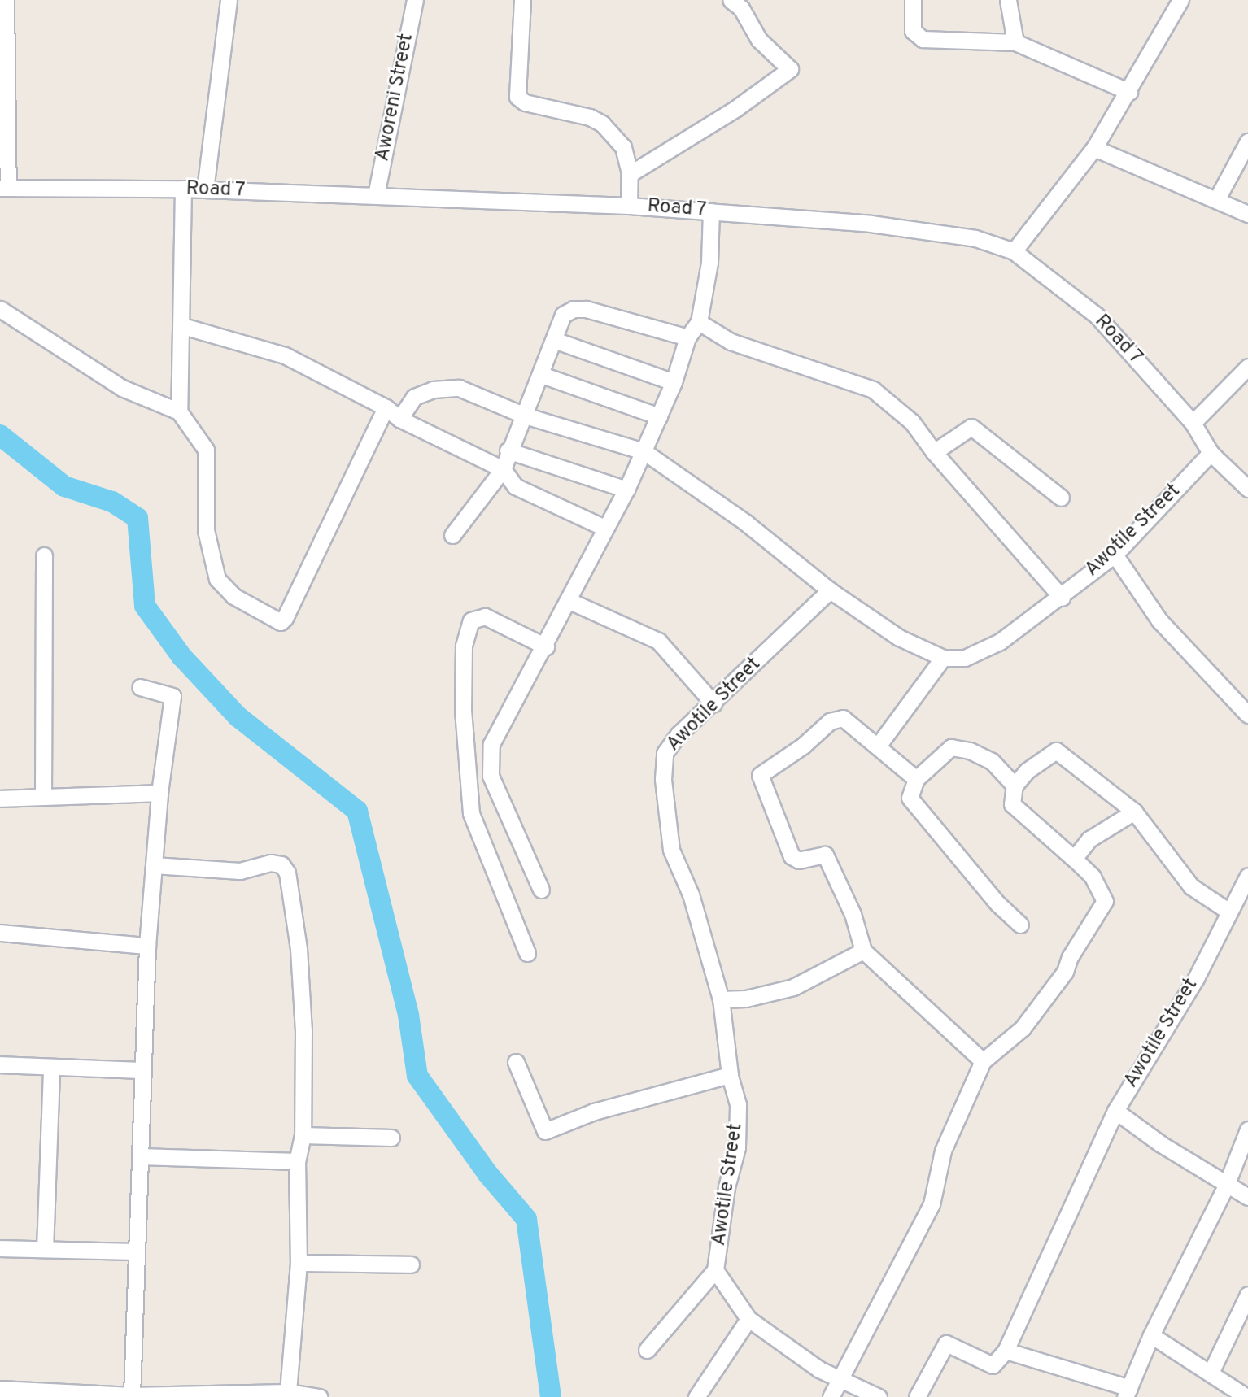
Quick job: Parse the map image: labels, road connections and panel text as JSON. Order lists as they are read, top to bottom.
{
  "streets": {
    "street": ["Aworeni Street", "Road 7", "Awotile Street"]
  },
  "crossings": [
    ["Aworeni Street", "Road 7"],
    ["Road 7", "Awotile Street"]
  ]
}
